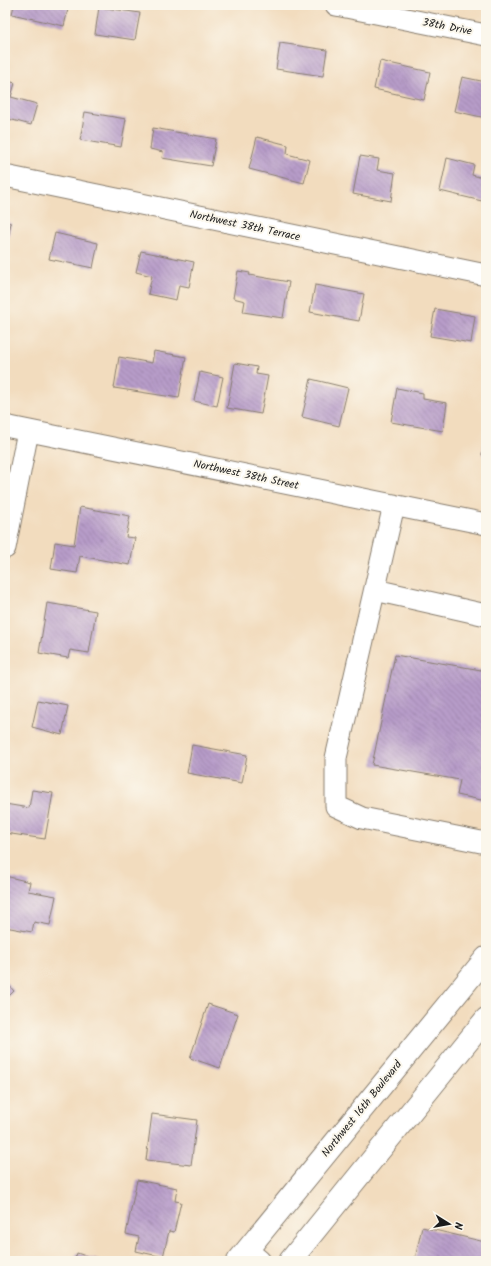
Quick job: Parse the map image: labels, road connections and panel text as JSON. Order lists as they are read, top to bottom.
{
  "streets": {
    "main road": ["Northwest 16th Boulevard"],
    "street": ["38th Drive", "Northwest 38th Terrace", "Northwest 38th Street"]
  },
  "north": "right"
}
